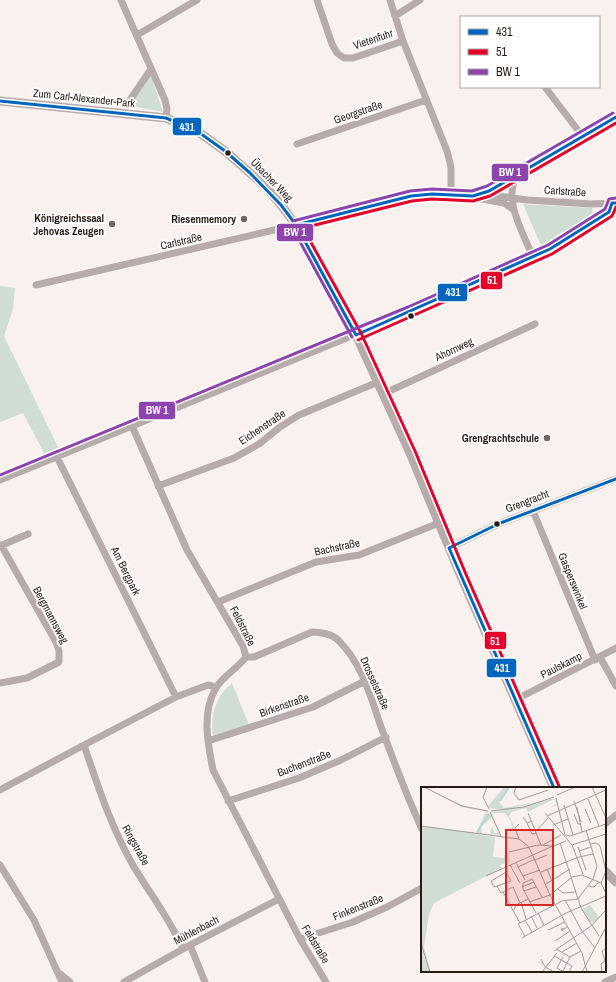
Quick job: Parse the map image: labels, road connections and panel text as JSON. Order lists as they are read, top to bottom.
{
  "streets": {
    "street": [
      "Vietenfuhr",
      "Zum Carl-Alexander-Park",
      "Georgstraße",
      "Übacher Weg",
      "Carlstraße",
      "Ahornweg",
      "Eichenstraße",
      "Grengracht",
      "Bachstraße",
      "Am Bergpark",
      "Gasperswinkel",
      "Bergmannsweg",
      "Feldstraße",
      "Paulskamp",
      "Drosselstraße",
      "Birkenstraße",
      "Buchenstraße",
      "Ringstraße",
      "Finkenstraße",
      "Mühlenbach"
    ]
  },
  "crossings": [
    ["Zum Carl-Alexander-Park", "Übacher Weg"],
    ["Übacher Weg", "Carlstraße"],
    ["Übacher Weg", "Ahornweg"],
    ["Übacher Weg", "Eichenstraße"],
    ["Übacher Weg", "Grengracht"],
    ["Übacher Weg", "Bachstraße"],
    ["Übacher Weg", "Paulskamp"],
    ["Eichenstraße", "Feldstraße"],
    ["Grengracht", "Gasperswinkel"],
    ["Bachstraße", "Feldstraße"],
    ["Gasperswinkel", "Paulskamp"],
    ["Feldstraße", "Drosselstraße"],
    ["Feldstraße", "Birkenstraße"],
    ["Feldstraße", "Buchenstraße"],
    ["Feldstraße", "Finkenstraße"],
    ["Feldstraße", "Mühlenbach"],
    ["Drosselstraße", "Birkenstraße"],
    ["Drosselstraße", "Buchenstraße"],
    ["Ringstraße", "Mühlenbach"]
  ],
  "places": ["Riesenmemory", "Königreichssaal Jehovas Zeugen", "Grengrachtschule"],
  "lines": ["transit line 431", "transit line 51"],
  "legend": ["431", "51", "BW 1"]
}
